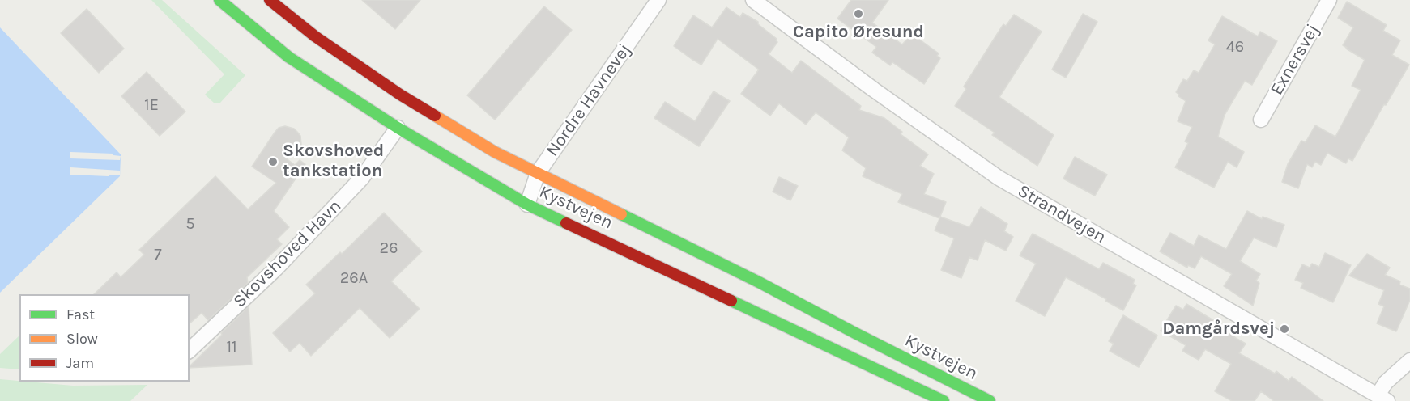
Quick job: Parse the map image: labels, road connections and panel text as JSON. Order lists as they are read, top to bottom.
{
  "streets": {
    "main road": ["Kystvejen"],
    "street": [
      "Exnersvej",
      "Nordre Havnevej",
      "Strandvejen",
      "Skovshoved Havn"
    ]
  },
  "crossings": [
    ["Nordre Havnevej", "Kystvejen"],
    ["Kystvejen", "Skovshoved Havn"]
  ],
  "places": ["Capito Øresund", "Skovshoved tankstation", "Damgårdsvej"],
  "house_numbers": [
    "46",
    "1E",
    "5",
    "26",
    "7",
    "26A",
    "11"
  ],
  "legend": ["Fast", "Slow", "Jam"]
}
